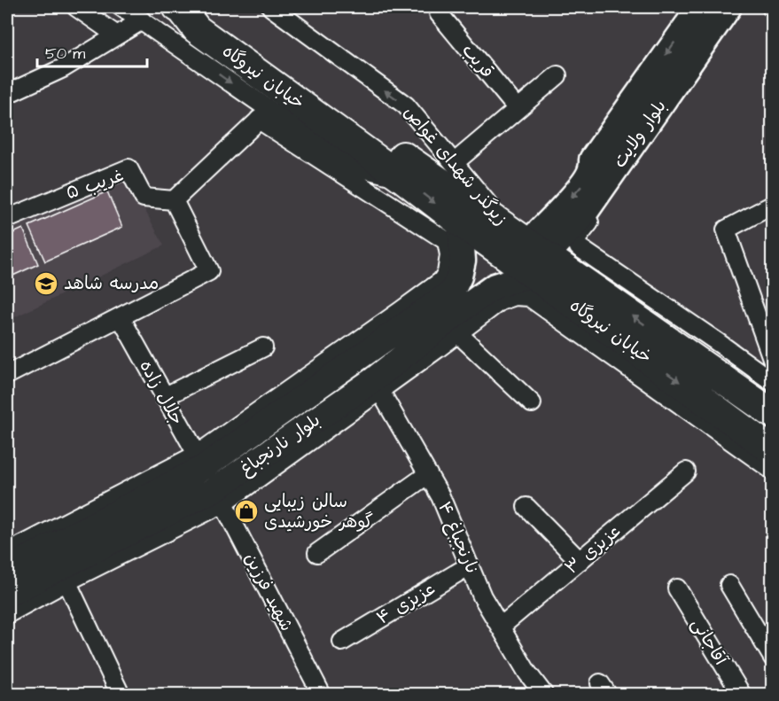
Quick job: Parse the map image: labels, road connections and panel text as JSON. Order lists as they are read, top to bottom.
{
  "streets": {
    "main road": ["خیابان نیروگاه", "بلوار ولایت", "بلوار نارنجباغ"],
    "street": [
      "قریب",
      "زیرگذر شهدای غواص",
      "غریب ۵",
      "جلال زاده",
      "نارنجباغ ۴",
      "عزیزی ۳",
      "شهید فرزین",
      "عزیزی ۴",
      "آقاجانی"
    ]
  },
  "crossings": [
    ["خیابان نیروگاه", "بلوار ولایت"],
    ["خیابان نیروگاه", "زیرگذر شهدای غواص"],
    ["خیابان نیروگاه", "بلوار نارنجباغ"],
    ["بلوار ولایت", "زیرگذر شهدای غواص"],
    ["بلوار ولایت", "بلوار نارنجباغ"],
    ["زیرگذر شهدای غواص", "بلوار نارنجباغ"],
    ["جلال زاده", "بلوار نارنجباغ"],
    ["جلال زاده", "شهید فرزین"],
    ["بلوار نارنجباغ", "نارنجباغ ۴"],
    ["بلوار نارنجباغ", "شهید فرزین"],
    ["نارنجباغ ۴", "عزیزی ۳"],
    ["نارنجباغ ۴", "عزیزی ۴"]
  ],
  "places": {
    "school or university": ["مدرسه شاهد"],
    "shop": ["سالن زیبایی گوهر خورشیدی"]
  },
  "scale_bar": "50 m"
}
